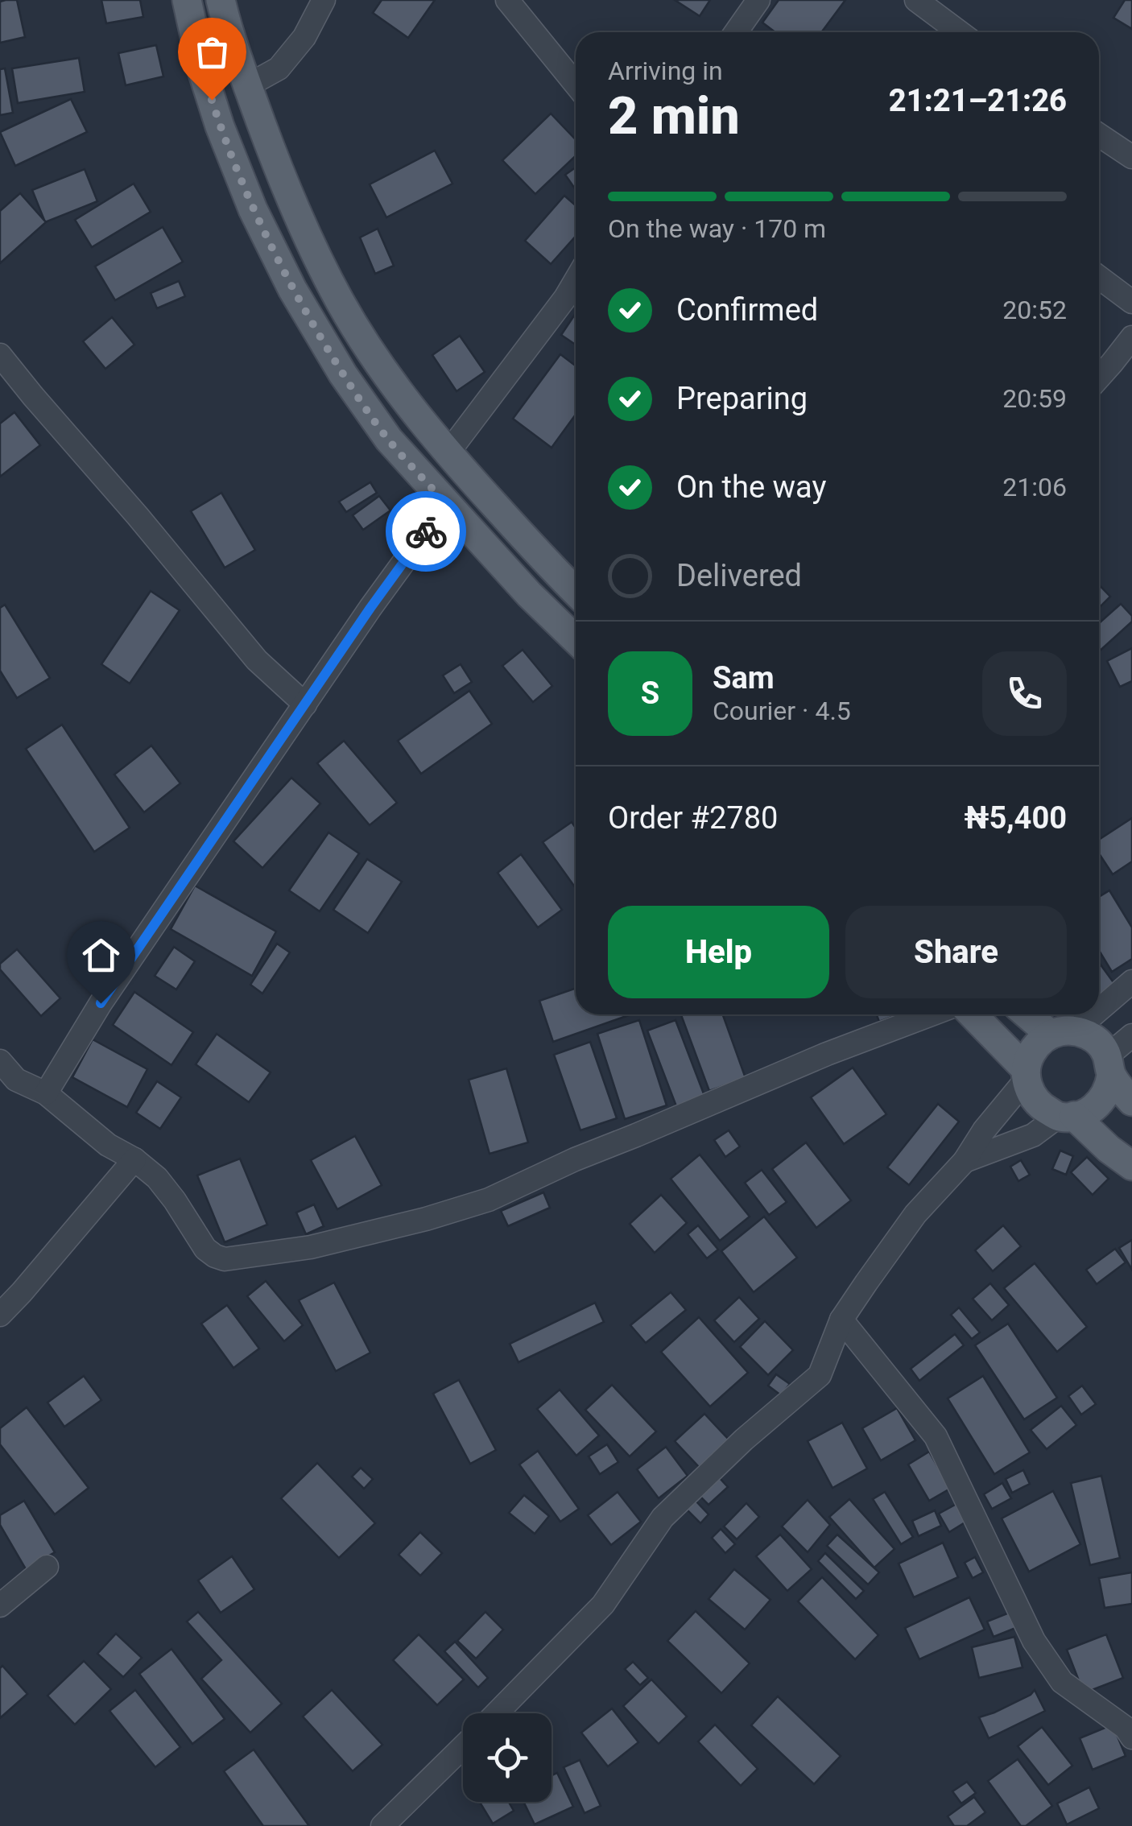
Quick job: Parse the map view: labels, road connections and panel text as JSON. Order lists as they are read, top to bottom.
{
  "page": {
    "heading": ["2 min", "Arriving in", "21:21–21:26"],
    "panel": [
      "Sam",
      "Courier · 4.5",
      "Order #2780",
      "₦5,400"
    ],
    "bar": "On the way · 170 m",
    "list": [
      ["Confirmed", "20:52"],
      ["Preparing", "20:59"],
      ["On the way", "21:06"],
      "Delivered"
    ],
    "round": "S",
    "buttons": ["Help", "Share"]
  }
}
